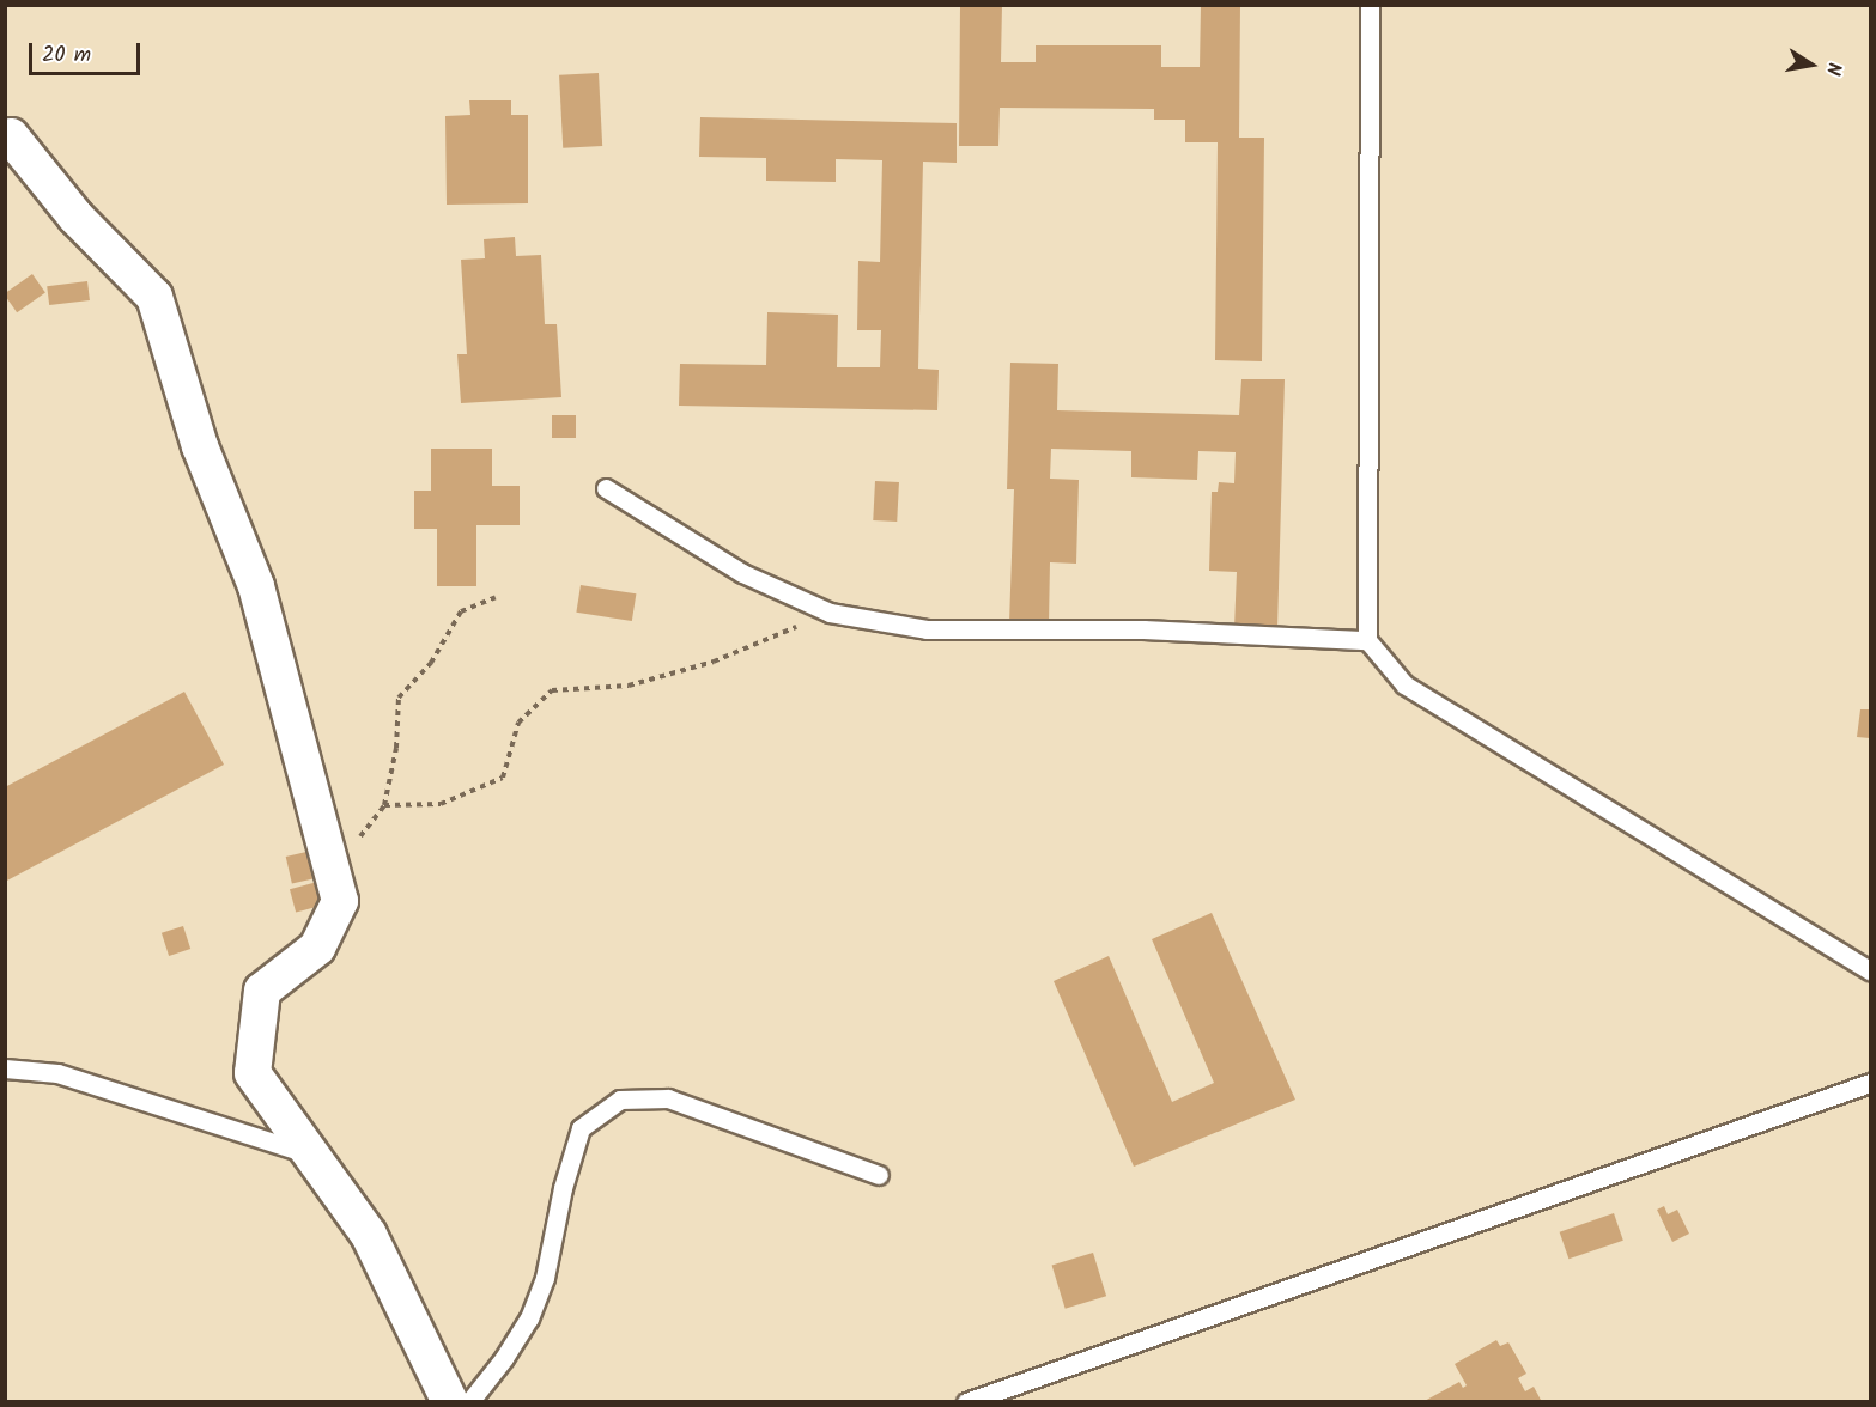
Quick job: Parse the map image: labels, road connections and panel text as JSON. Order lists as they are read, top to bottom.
{
  "scale_bar": "20 m",
  "north": "right"
}
